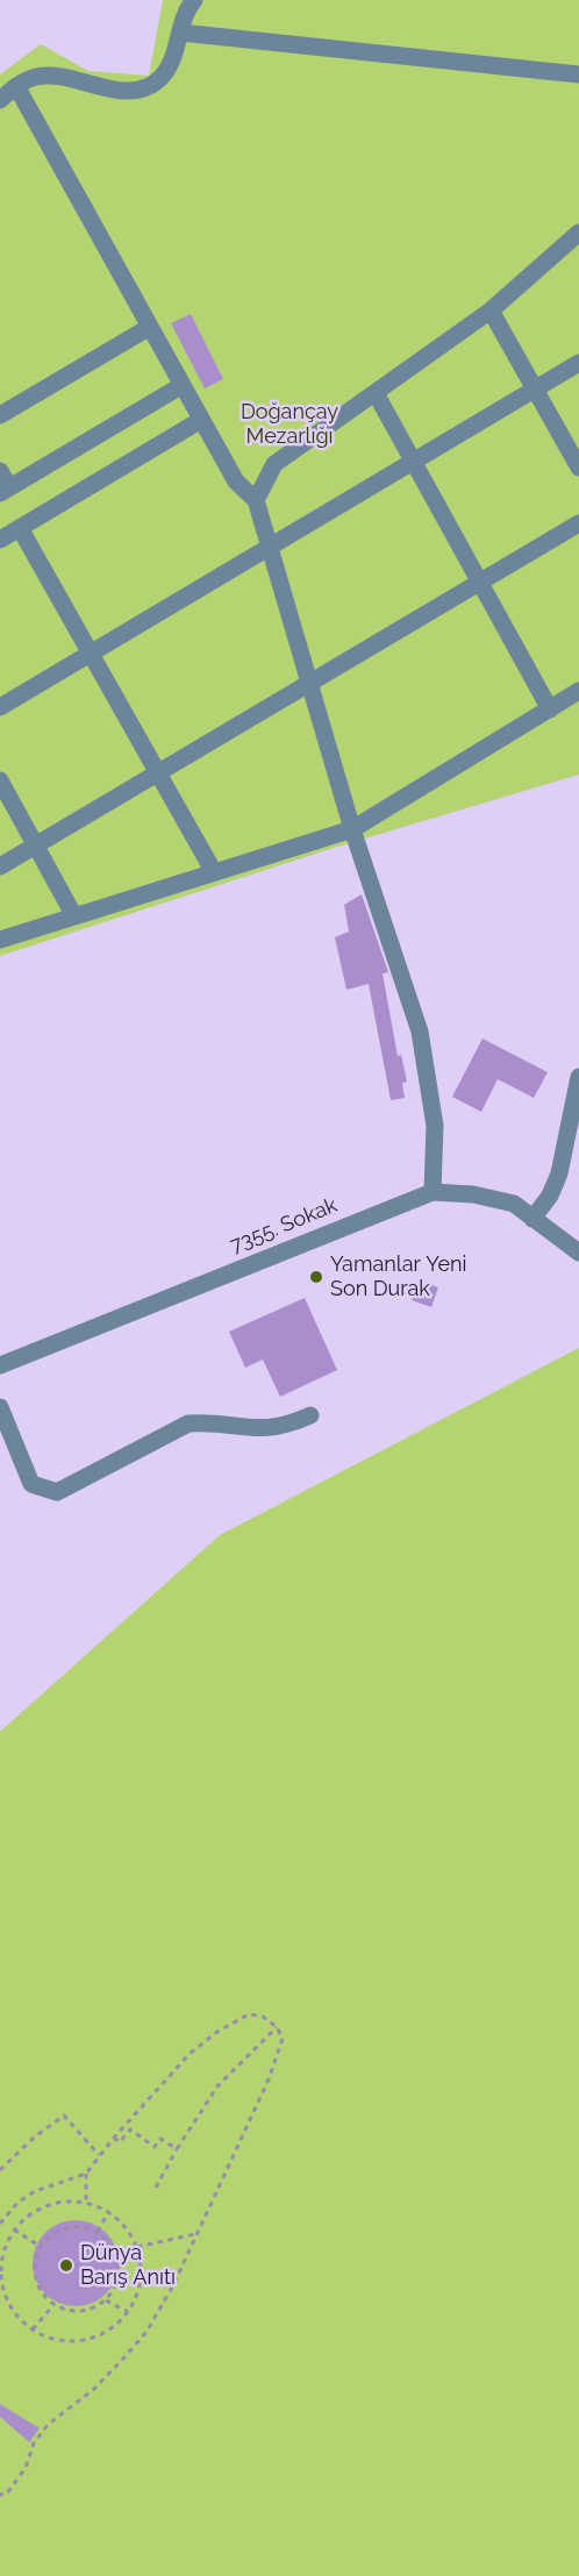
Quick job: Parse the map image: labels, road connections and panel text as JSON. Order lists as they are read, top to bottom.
{
  "streets": {
    "street": ["7355. Sokak"]
  },
  "parks": ["Doğançay Mezarlığı"],
  "places": ["Yamanlar Yeni Son Durak", "Dünya Barış Anıtı"]
}
